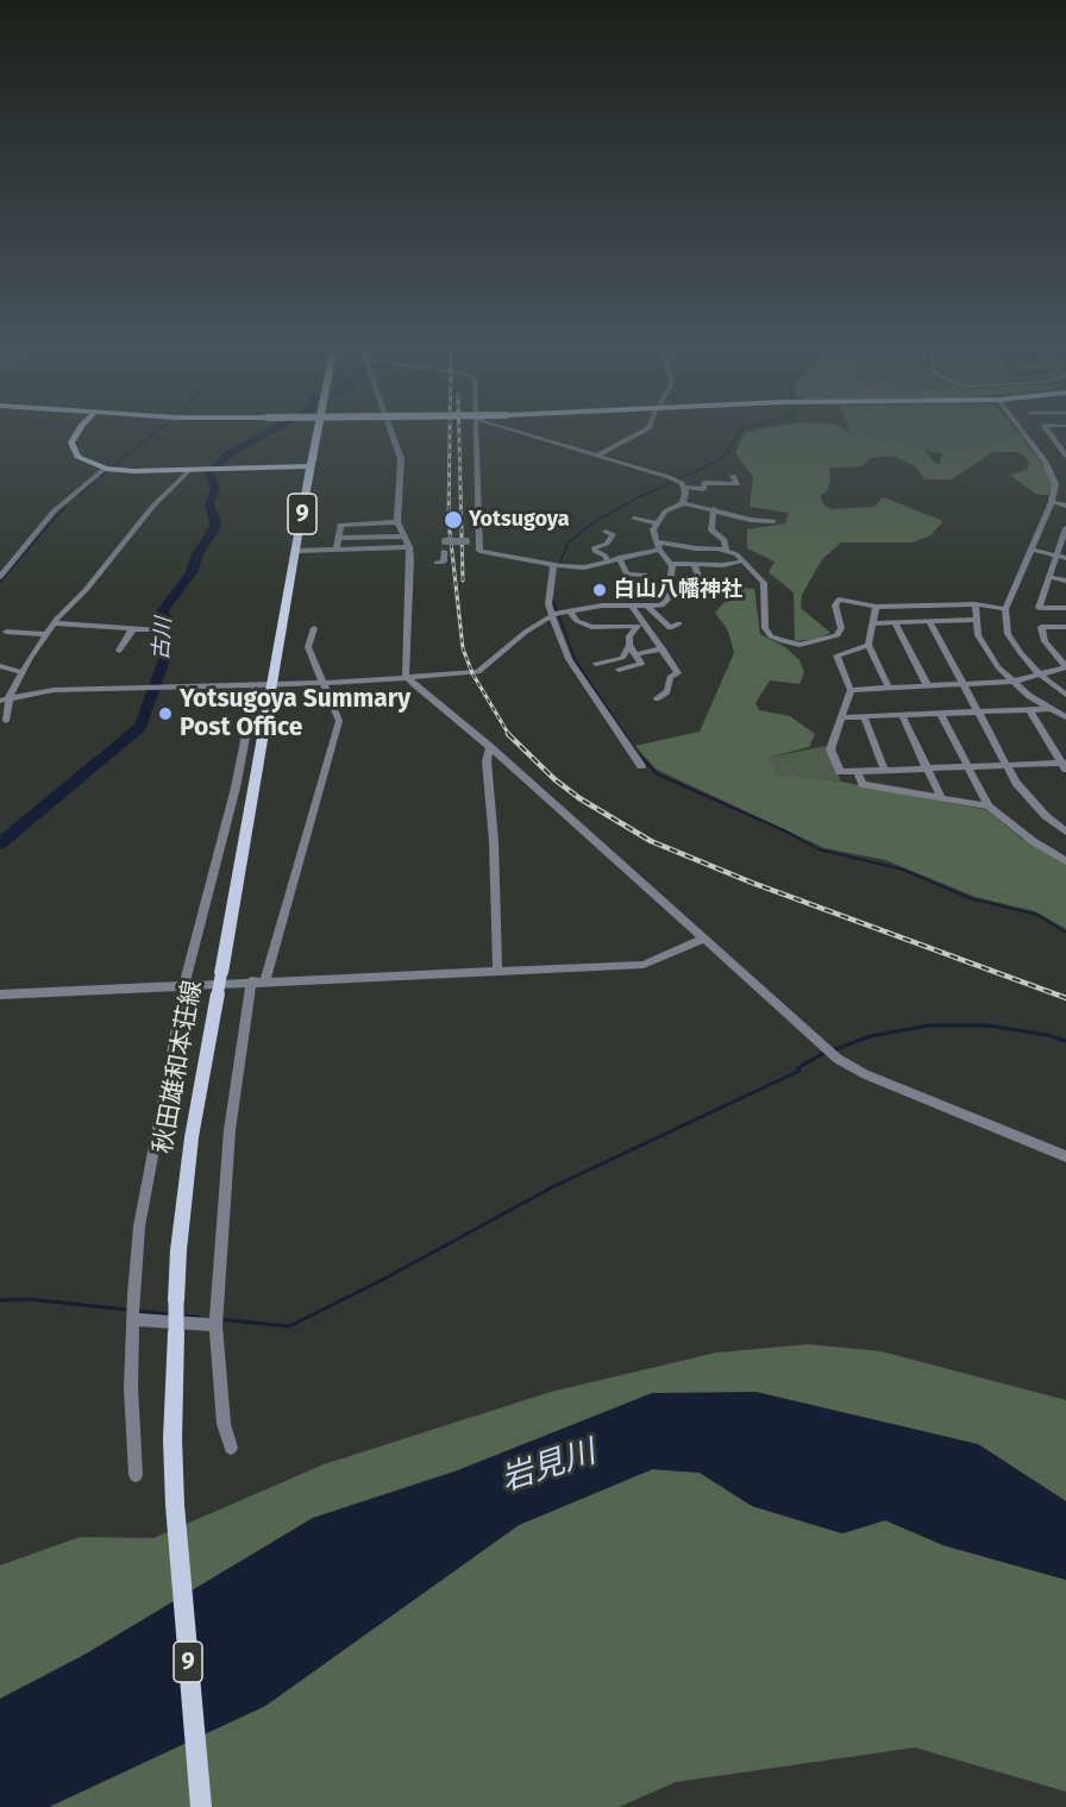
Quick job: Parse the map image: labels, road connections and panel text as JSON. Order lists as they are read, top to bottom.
{
  "streets": {
    "main road": ["9", "秋田雄和本荘線"]
  },
  "water": ["古川", "岩見川"],
  "places": ["Yotsugoya", "白山八幡神社", "Yotsugoya Summary Post Office"]
}
